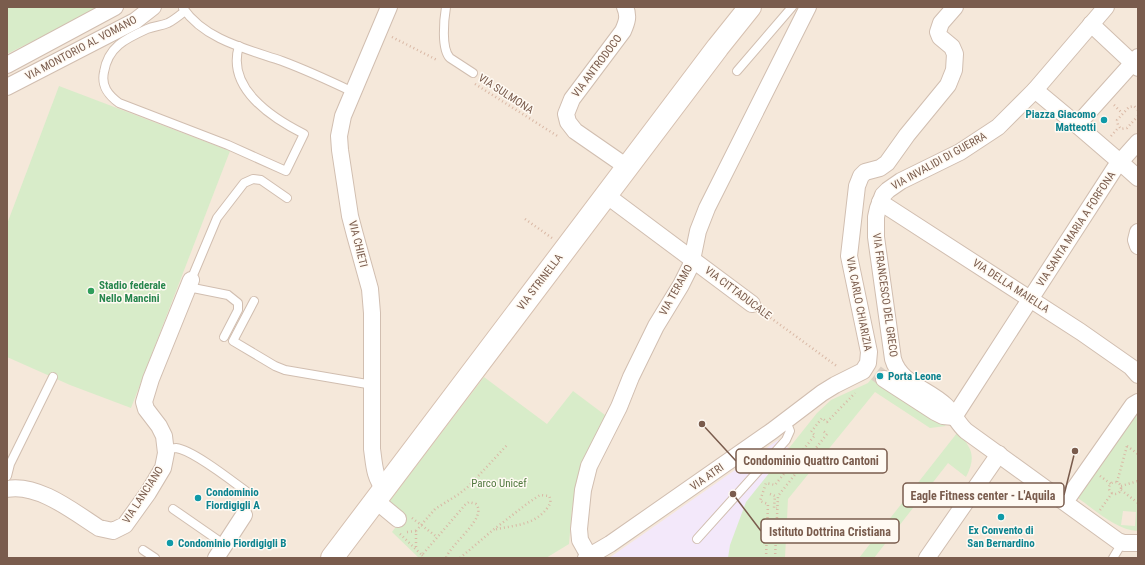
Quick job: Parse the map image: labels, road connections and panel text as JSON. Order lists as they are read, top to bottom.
{
  "streets": {
    "main road": ["VIA STRINELLA"],
    "street": [
      "VIA MONTORIO AL VOMANO",
      "VIA ANTRODOCO",
      "VIA INVALIDI DI GUERRA",
      "VIA SANTA MARIA A FORFONA",
      "VIA CHIETI",
      "VIA DELLA MAIELLA",
      "VIA TERAMO",
      "VIA CITTADUCALE",
      "VIA FRANCESCO DEL GRECO",
      "VIA CARLO CHIARIZIA",
      "VIA ATRI",
      "VIA LANCIANO"
    ],
    "path": ["VIA SULMONA"]
  },
  "crossings": [
    ["VIA ANTRODOCO", "VIA STRINELLA"],
    ["VIA INVALIDI DI GUERRA", "VIA DELLA MAIELLA"],
    ["VIA INVALIDI DI GUERRA", "VIA FRANCESCO DEL GRECO"],
    ["VIA SANTA MARIA A FORFONA", "VIA DELLA MAIELLA"],
    ["VIA SANTA MARIA A FORFONA", "VIA FRANCESCO DEL GRECO"],
    ["VIA CHIETI", "VIA STRINELLA"],
    ["VIA STRINELLA", "VIA CITTADUCALE"],
    ["VIA DELLA MAIELLA", "VIA FRANCESCO DEL GRECO"],
    ["VIA TERAMO", "VIA CITTADUCALE"],
    ["VIA TERAMO", "VIA ATRI"],
    ["VIA CITTADUCALE", "VIA ATRI"],
    ["VIA CARLO CHIARIZIA", "VIA ATRI"]
  ],
  "parks": ["Parco Unicef"],
  "places": [
    "Piazza Giacomo Matteotti",
    "Stadio federale Nello Mancini",
    "Porta Leone",
    "Condominio Quattro Cantoni",
    "Eagle Fitness center - L'Aquila",
    "Istituto Dottrina Cristiana",
    "Condominio Fiordigigli A",
    "Ex Convento di San Bernardino",
    "Condominio Fiordigigli B"
  ]
}
